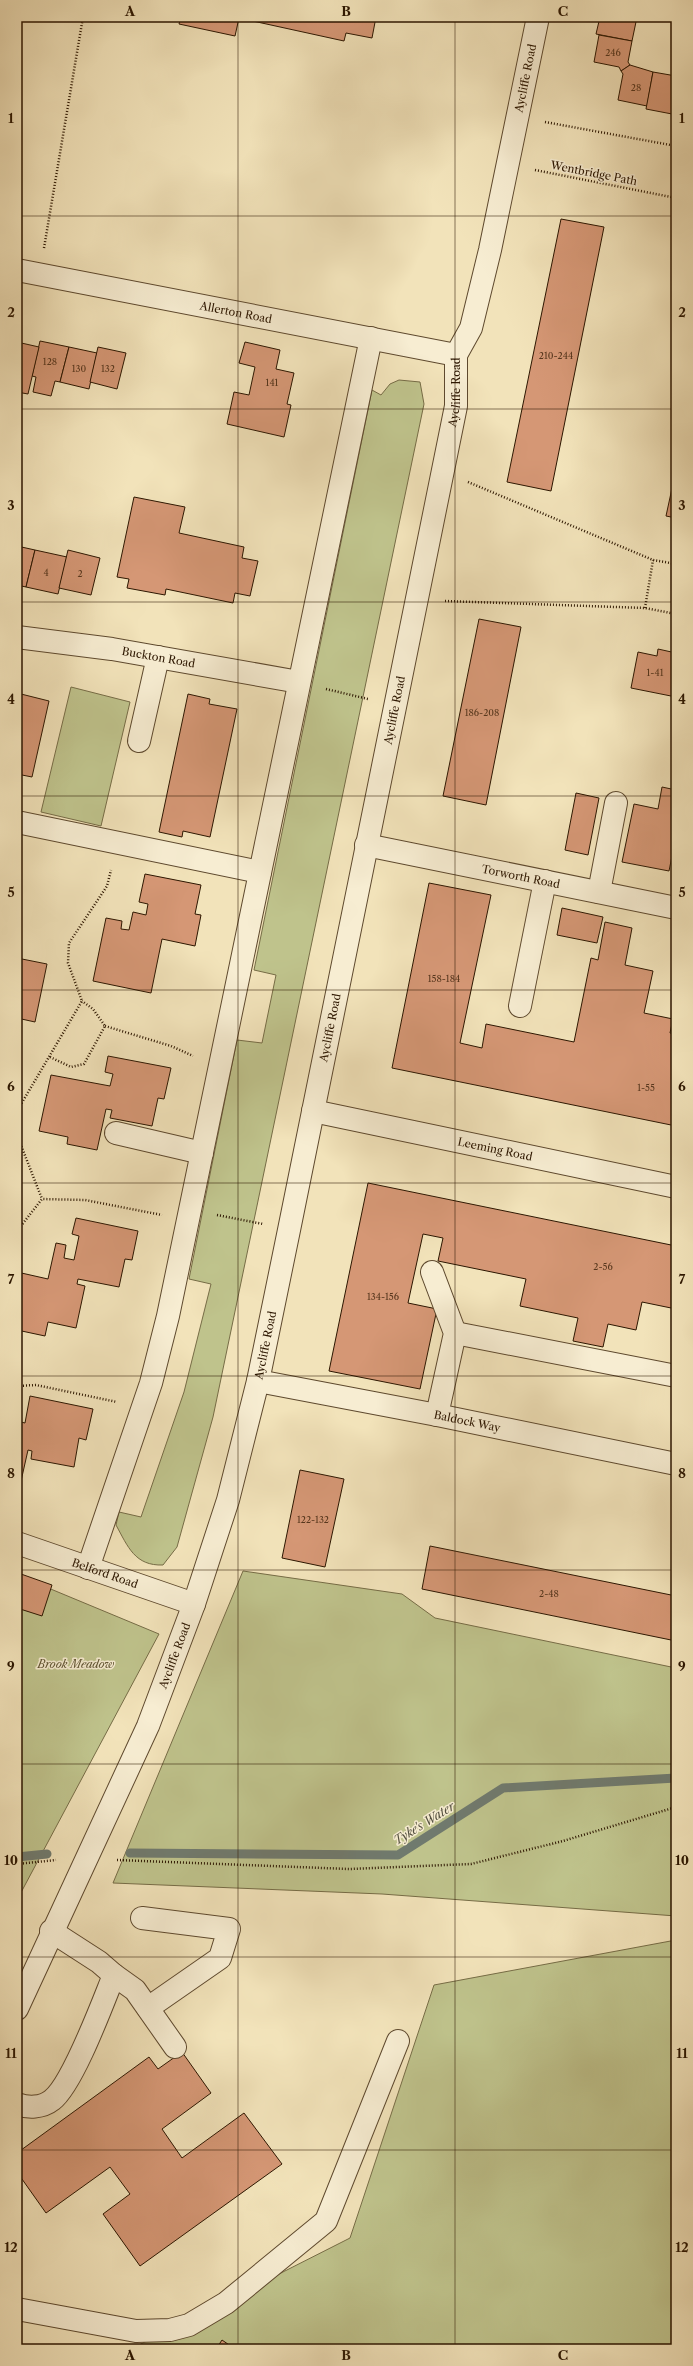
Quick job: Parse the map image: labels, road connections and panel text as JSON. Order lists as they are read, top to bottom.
{
  "streets": {
    "street": [
      "Aycliffe Road",
      "Allerton Road",
      "Buckton Road",
      "Torworth Road",
      "Leeming Road",
      "Baldock Way",
      "Belford Road"
    ],
    "path": ["Wentbridge Path"]
  },
  "crossings": [
    ["Aycliffe Road", "Wentbridge Path"],
    ["Aycliffe Road", "Allerton Road"],
    ["Aycliffe Road", "Torworth Road"],
    ["Aycliffe Road", "Leeming Road"],
    ["Aycliffe Road", "Baldock Way"],
    ["Aycliffe Road", "Belford Road"]
  ],
  "water": ["Tyke's Water"],
  "parks": ["Brook Meadow"],
  "house_numbers": [
    "246",
    "28",
    "210-244",
    "128",
    "130",
    "132",
    "141",
    "4",
    "2",
    "1-41",
    "186-208",
    "158-184",
    "1-55",
    "2-56",
    "134-156",
    "122-132",
    "2-48"
  ],
  "grid": {
    "columns": ["A", "B", "C"],
    "rows": [
      "1",
      "2",
      "3",
      "4",
      "5",
      "6",
      "7",
      "8",
      "9",
      "10",
      "11",
      "12"
    ]
  }
}
